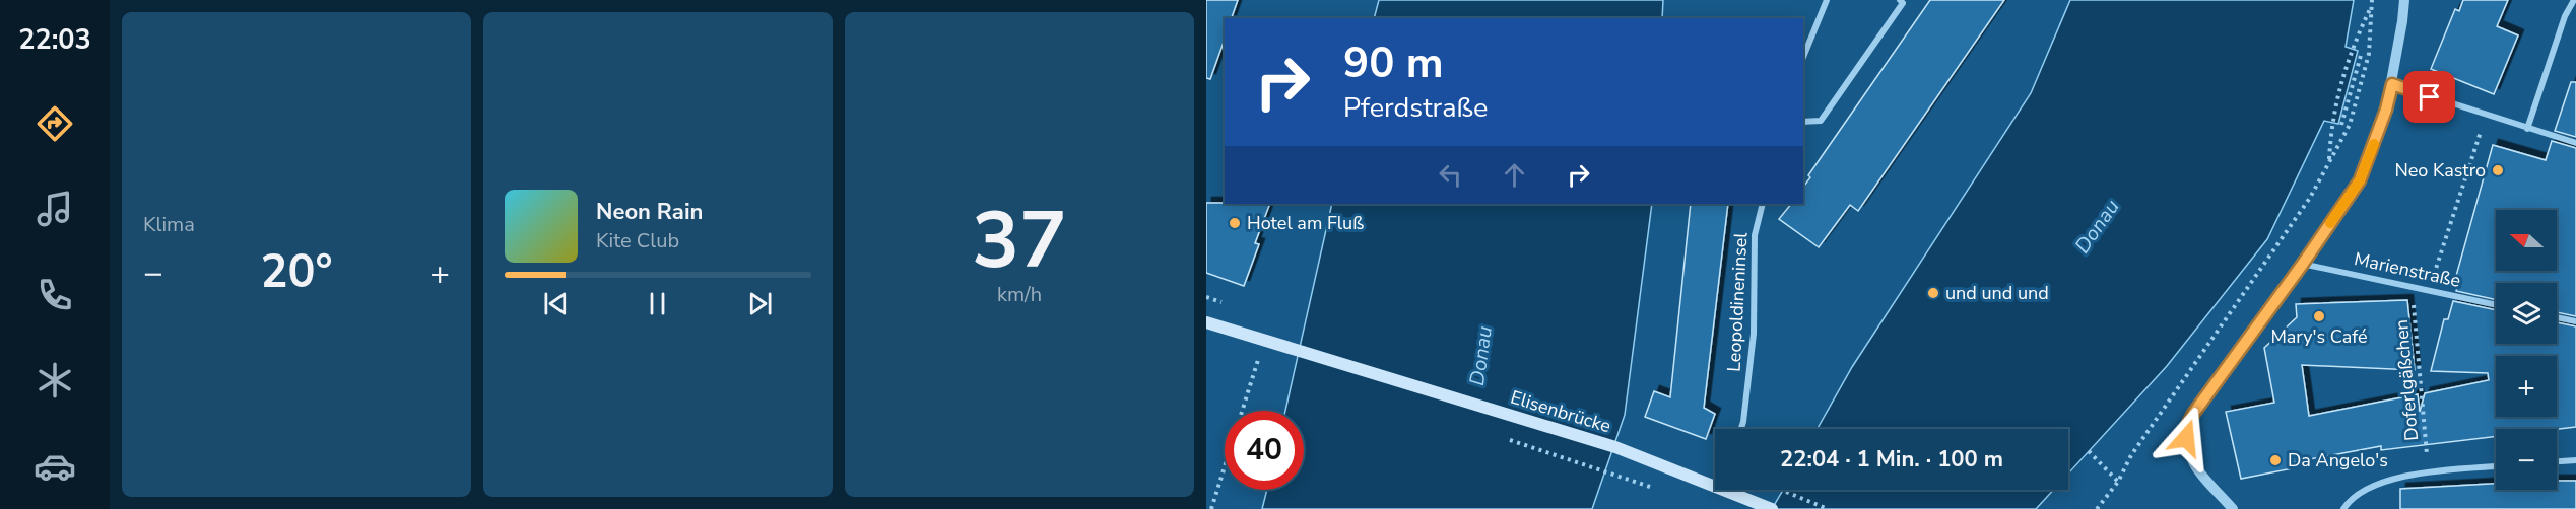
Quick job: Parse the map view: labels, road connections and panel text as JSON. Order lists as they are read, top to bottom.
{
  "streets": {
    "main road": ["Elisenbrücke"],
    "street": ["Marienstraße", "Leopoldineninsel"],
    "path": ["Doferlgäßchen"]
  },
  "crossings": [
    ["Marienstraße", "Doferlgäßchen"]
  ],
  "water": ["Donau"],
  "places": [
    "Neo Kastro",
    "Hotel am Fluß",
    "und und und",
    "Mary's Café",
    "Da Angelo's"
  ],
  "north": "left",
  "page": {
    "tabs": "22:03",
    "tile": [
      "Klima",
      ["37", "km/h"]
    ],
    "turn": ["90 m", "Pferdstraße"],
    "song": ["Neon Rain", "Kite Club"],
    "map_buttons": ["+", "−"],
    "heat": ["−", "20°", "+"],
    "limit": "40",
    "trip": "22:04 · 1 Min. · 100 m"
  }
}
